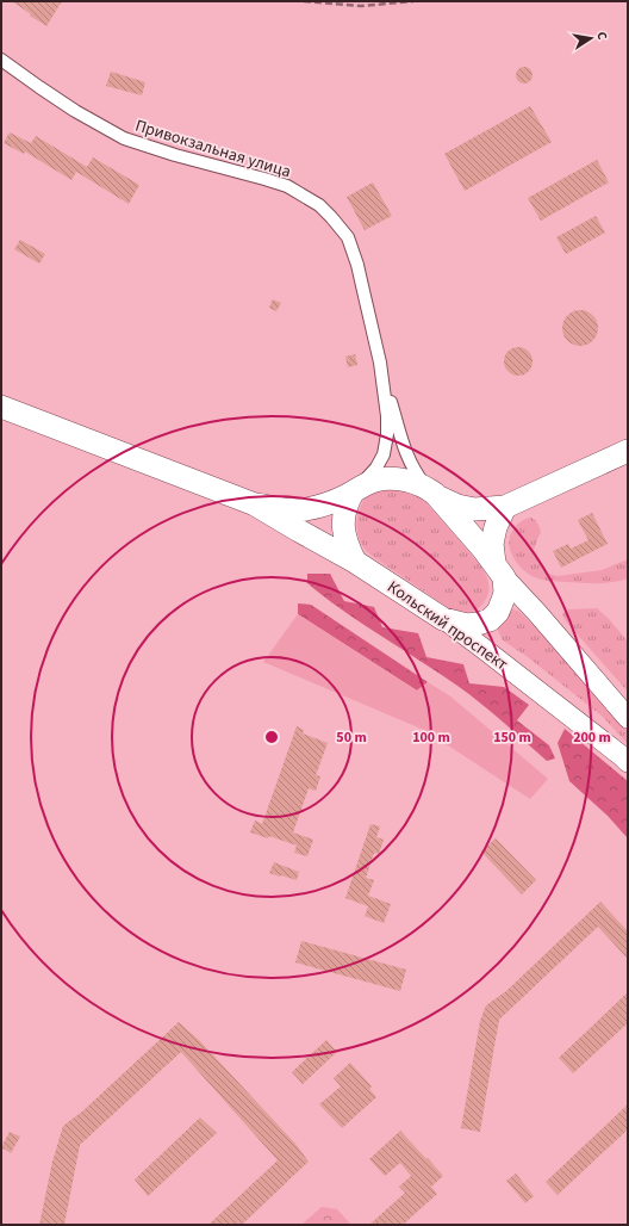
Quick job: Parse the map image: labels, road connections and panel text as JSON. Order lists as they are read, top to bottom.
{
  "streets": {
    "highway": ["Кольский проспект"],
    "street": ["Привокзальная улица"]
  },
  "north": "right",
  "rings": [
    "50 m",
    "100 m",
    "150 m",
    "200 m"
  ]
}
